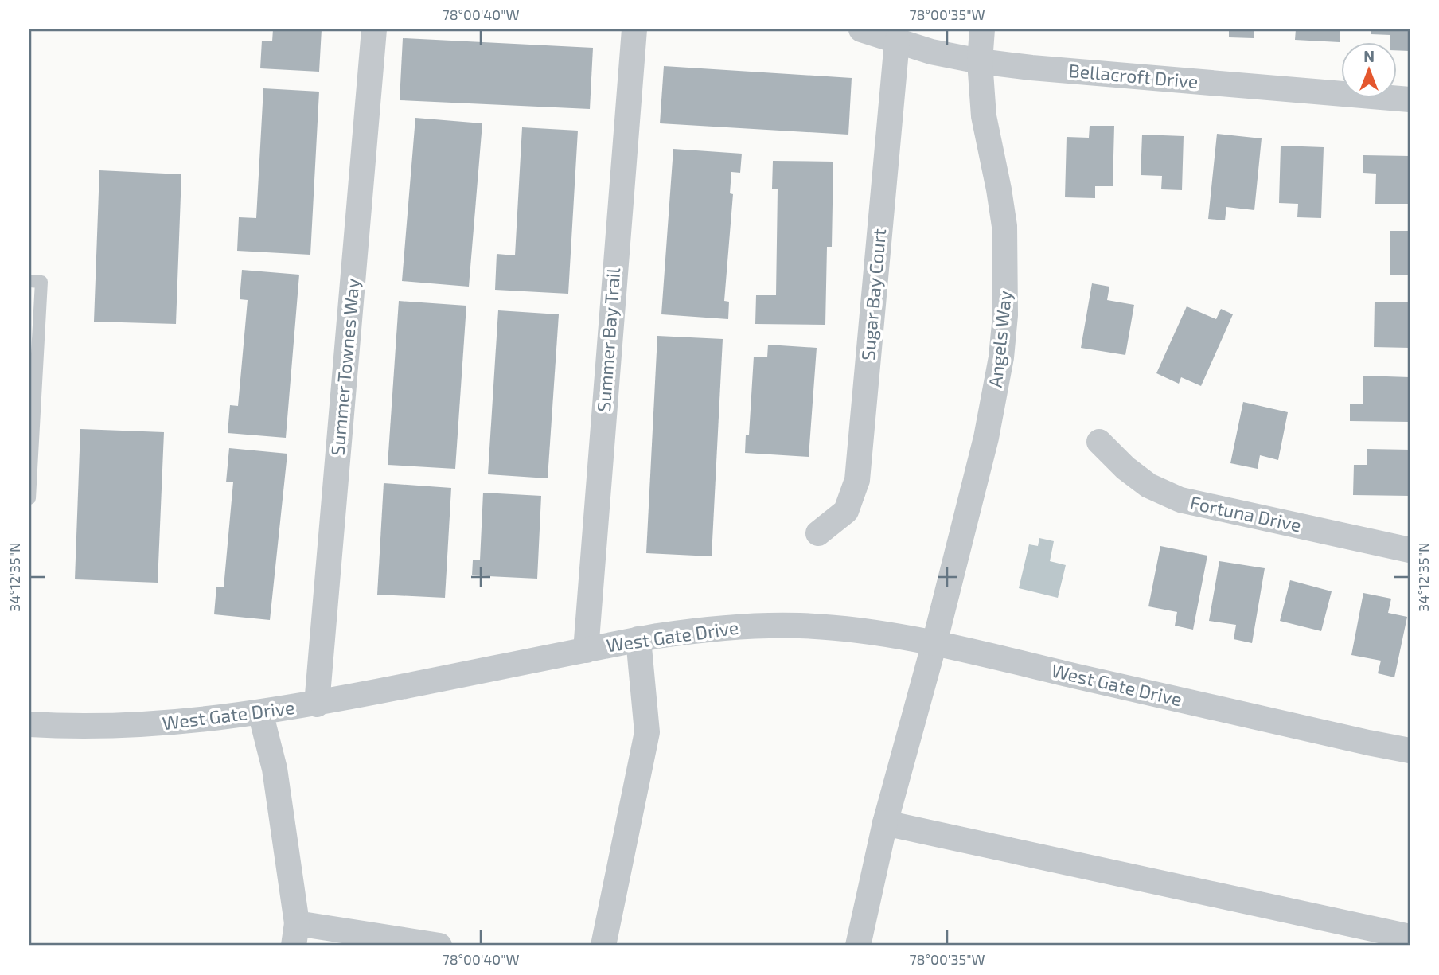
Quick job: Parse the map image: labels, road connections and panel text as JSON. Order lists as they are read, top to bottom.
{
  "streets": {
    "street": [
      "Bellacroft Drive",
      "Sugar Bay Court",
      "Angels Way",
      "Summer Bay Trail",
      "Summer Townes Way",
      "Fortuna Drive",
      "West Gate Drive"
    ]
  },
  "crossings": [
    ["Bellacroft Drive", "Sugar Bay Court"],
    ["Bellacroft Drive", "Angels Way"],
    ["Angels Way", "West Gate Drive"],
    ["Summer Bay Trail", "West Gate Drive"],
    ["Summer Townes Way", "West Gate Drive"]
  ],
  "north": "top",
  "coordinates": ["78°00'40\"W", "78°00'35\"W", "34°12'35\"N"]
}
